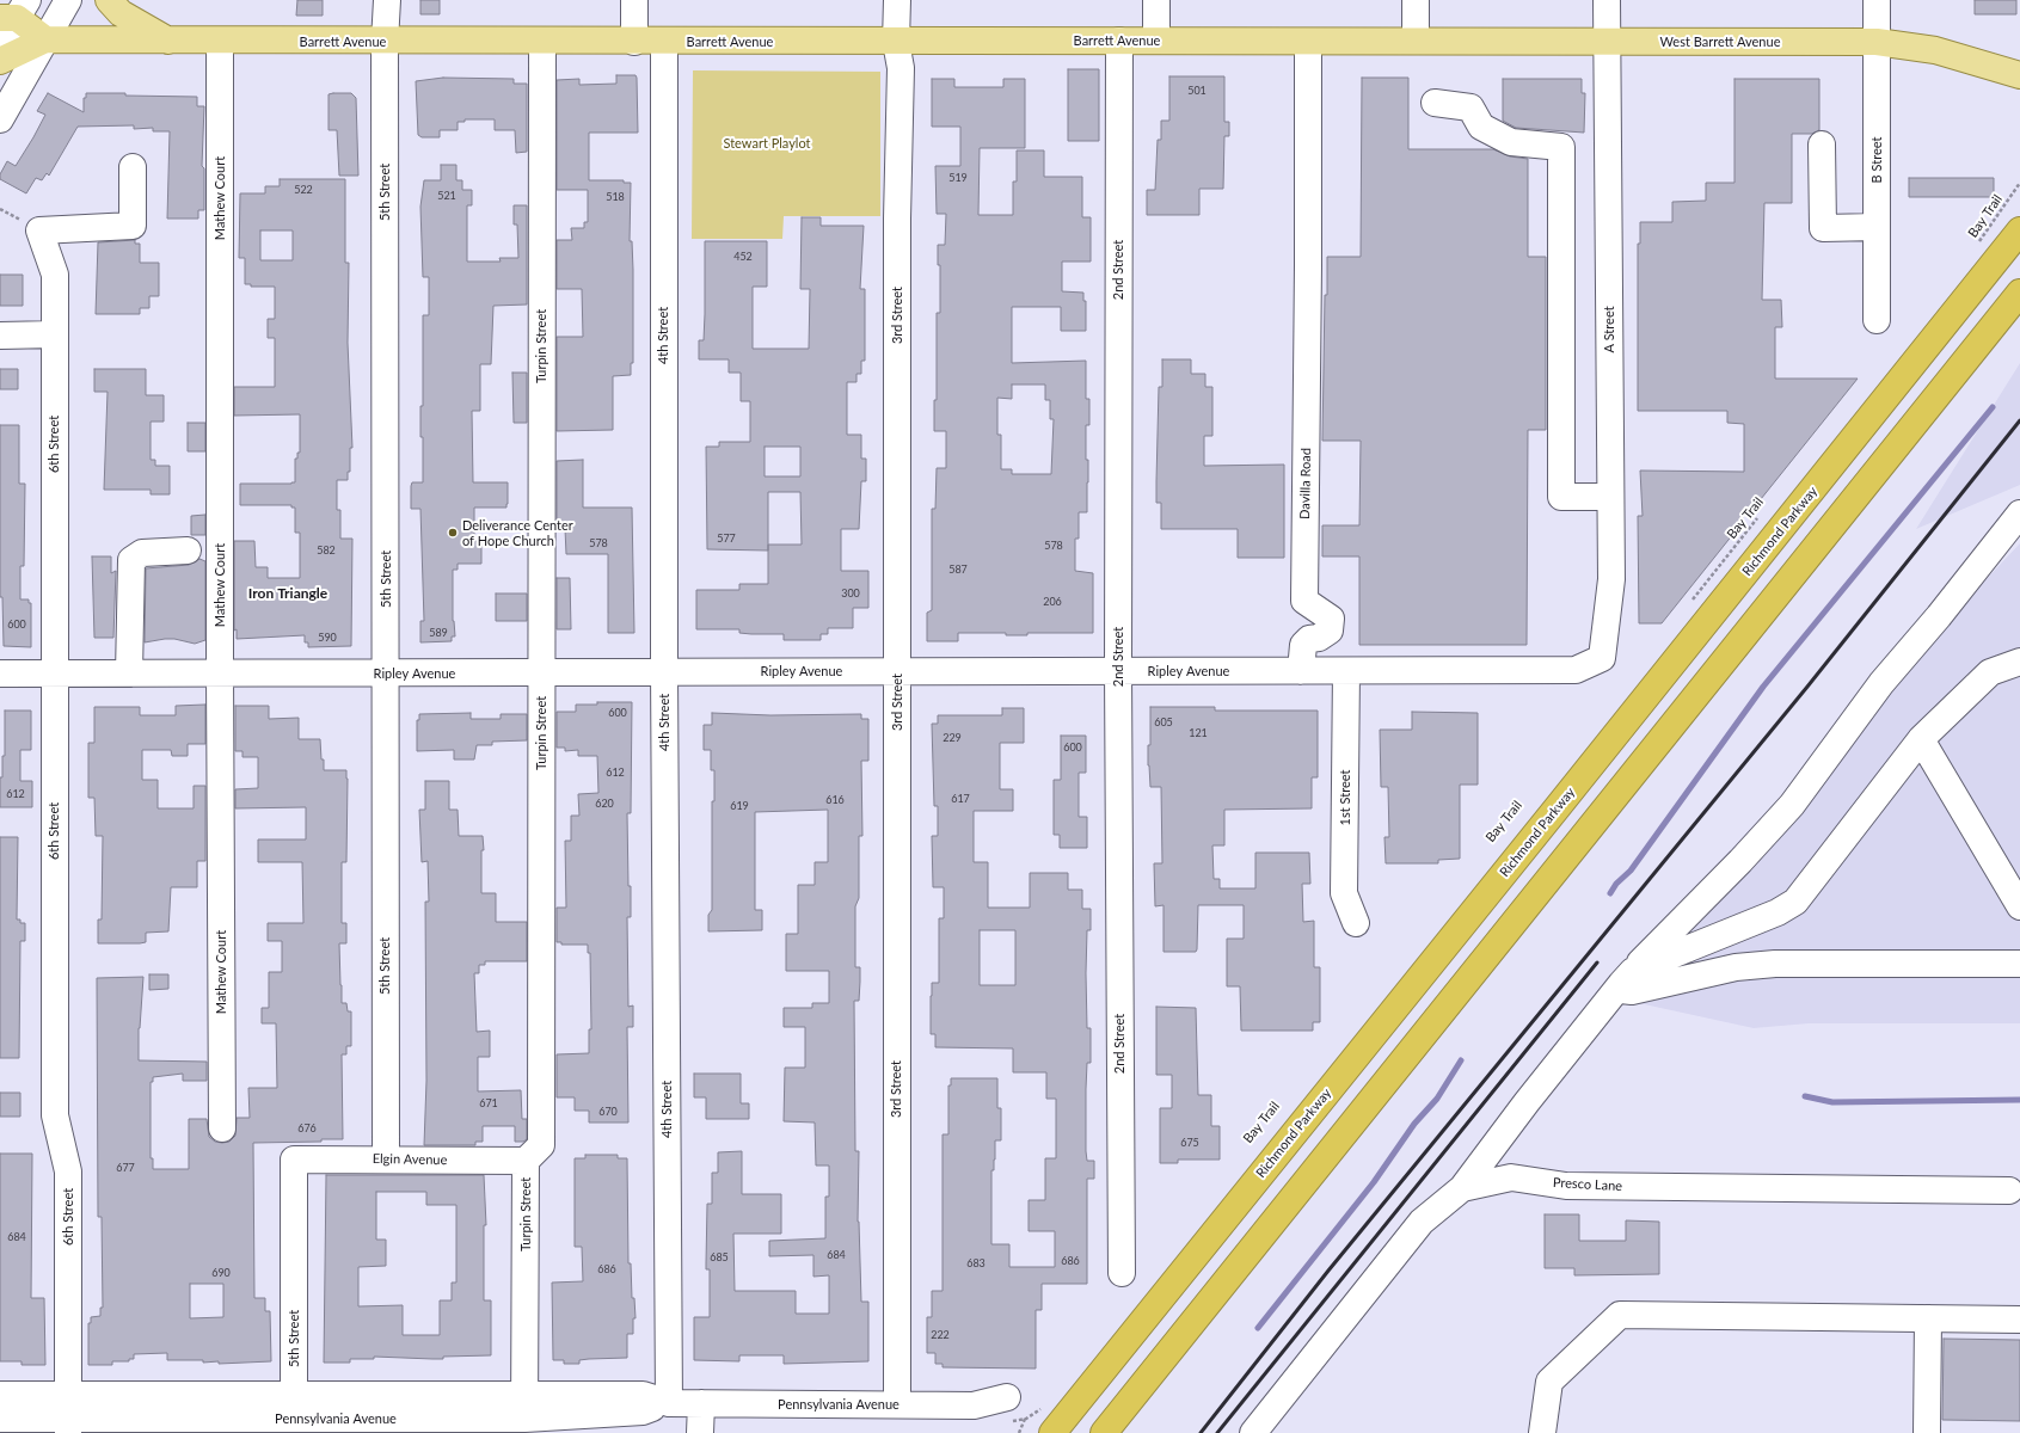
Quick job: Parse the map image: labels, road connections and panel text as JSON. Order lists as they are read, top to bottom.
{
  "streets": {
    "highway": ["Richmond Parkway"],
    "main road": ["Barrett Avenue", "West Barrett Avenue"],
    "street": [
      "B Street",
      "5th Street",
      "Mathew Court",
      "2nd Street",
      "3rd Street",
      "A Street",
      "4th Street",
      "Turpin Street",
      "6th Street",
      "Davilla Road",
      "Ripley Avenue",
      "1st Street",
      "Elgin Avenue",
      "Presco Lane",
      "Pennsylvania Avenue"
    ],
    "path": ["Bay Trail"]
  },
  "crossings": [
    ["Barrett Avenue", "West Barrett Avenue"],
    ["Barrett Avenue", "5th Street"],
    ["Barrett Avenue", "Mathew Court"],
    ["Barrett Avenue", "2nd Street"],
    ["Barrett Avenue", "3rd Street"],
    ["Barrett Avenue", "4th Street"],
    ["Barrett Avenue", "Turpin Street"],
    ["Barrett Avenue", "Davilla Road"],
    ["West Barrett Avenue", "B Street"],
    ["West Barrett Avenue", "A Street"],
    ["5th Street", "Ripley Avenue"],
    ["5th Street", "Elgin Avenue"],
    ["5th Street", "Pennsylvania Avenue"],
    ["Mathew Court", "Ripley Avenue"],
    ["2nd Street", "Ripley Avenue"],
    ["3rd Street", "Ripley Avenue"],
    ["3rd Street", "Pennsylvania Avenue"],
    ["A Street", "Ripley Avenue"],
    ["4th Street", "Ripley Avenue"],
    ["4th Street", "Pennsylvania Avenue"],
    ["Turpin Street", "Ripley Avenue"],
    ["Turpin Street", "Elgin Avenue"],
    ["Turpin Street", "Pennsylvania Avenue"],
    ["6th Street", "Ripley Avenue"],
    ["6th Street", "Pennsylvania Avenue"],
    ["Davilla Road", "Ripley Avenue"],
    ["Ripley Avenue", "1st Street"]
  ],
  "districts": ["Iron Triangle"],
  "parks": ["Stewart Playlot"],
  "places": ["Deliverance Center of Hope Church"],
  "house_numbers": [
    "501",
    "519",
    "522",
    "521",
    "518",
    "452",
    "577",
    "578",
    "578",
    "582",
    "587",
    "300",
    "206",
    "600",
    "589",
    "590",
    "600",
    "605",
    "121",
    "229",
    "600",
    "612",
    "612",
    "617",
    "616",
    "620",
    "619",
    "671",
    "670",
    "676",
    "675",
    "677",
    "684",
    "684",
    "685",
    "686",
    "683",
    "686",
    "690",
    "222"
  ]
}
